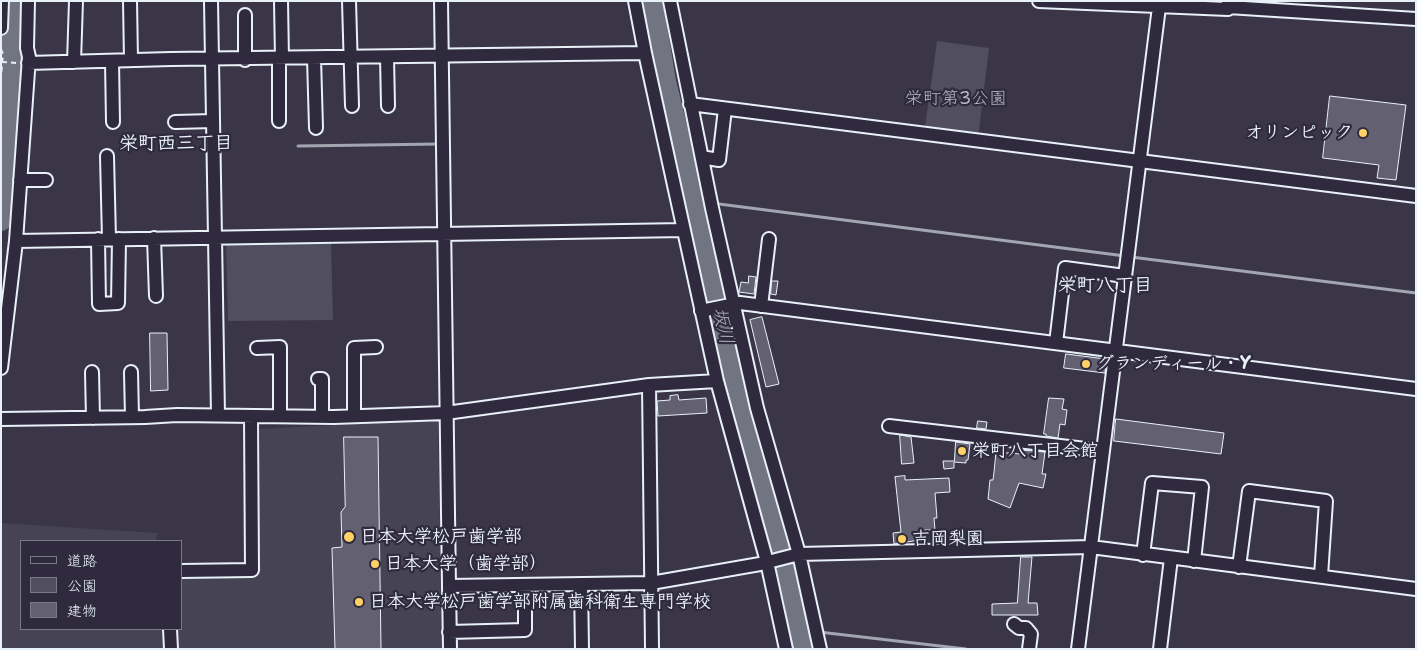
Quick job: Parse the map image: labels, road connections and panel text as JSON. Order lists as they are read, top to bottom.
{
  "districts": ["栄町西三丁目", "栄町八丁目"],
  "water": ["坂川"],
  "parks": ["栄町第3公園"],
  "places": [
    "オリンピック",
    "グランディール・Y",
    "栄町八丁目会館",
    "日本大学松戸歯学部",
    "吉岡梨園",
    "日本大学（歯学部）",
    "日本大学松戸歯学部附属歯科衛生専門学校"
  ],
  "legend": ["道路", "公園", "建物"]
}
